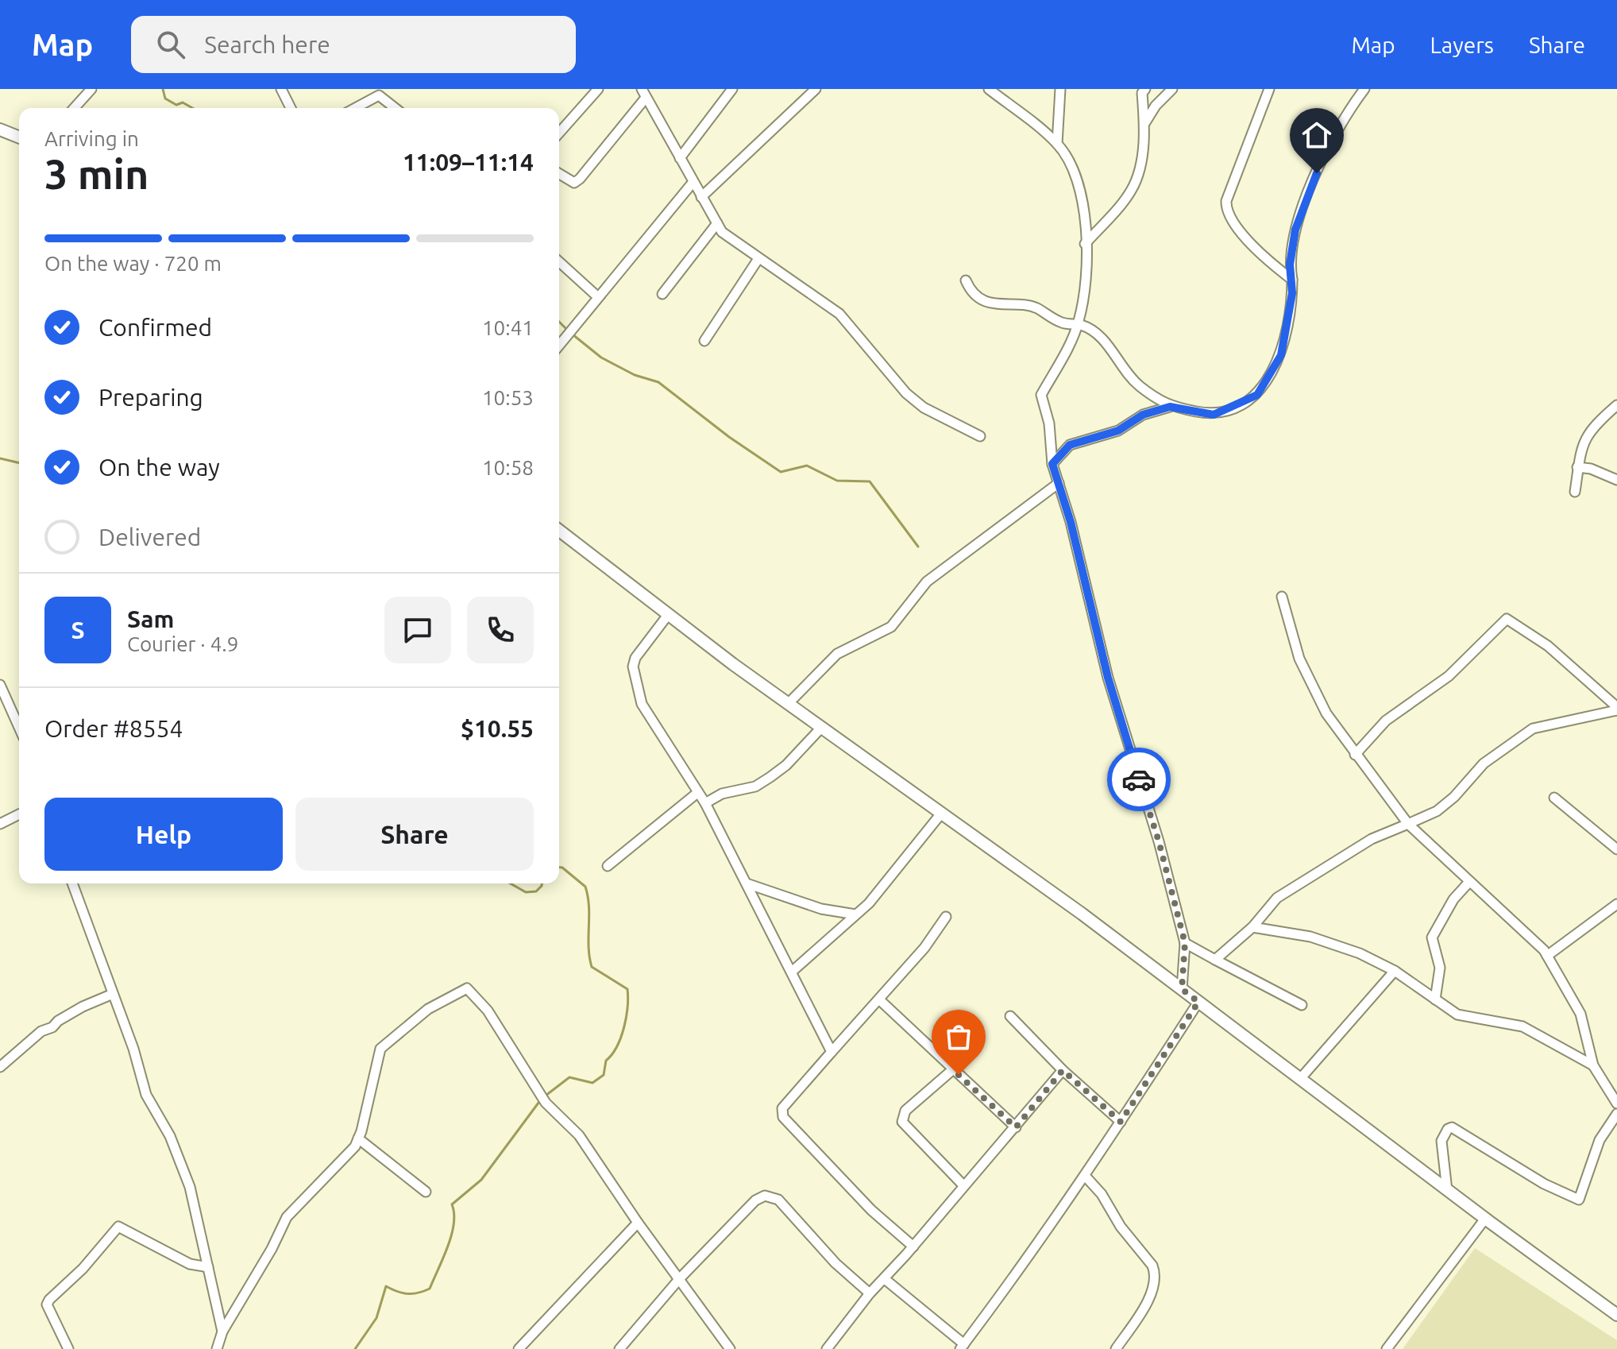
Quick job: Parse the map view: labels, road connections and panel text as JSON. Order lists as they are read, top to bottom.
{
  "page": {
    "header": "Map",
    "search": "Search here",
    "nav": ["Map", "Layers", "Share"],
    "heading": ["3 min", "Arriving in", "11:09–11:14"],
    "panel": [
      "Sam",
      "Courier · 4.9",
      "Order #8554",
      "$10.55"
    ],
    "bar": "On the way · 720 m",
    "list": [
      ["Confirmed", "10:41"],
      ["Preparing", "10:53"],
      ["On the way", "10:58"],
      "Delivered"
    ],
    "round": "S",
    "buttons": ["Help", "Share"]
  }
}
